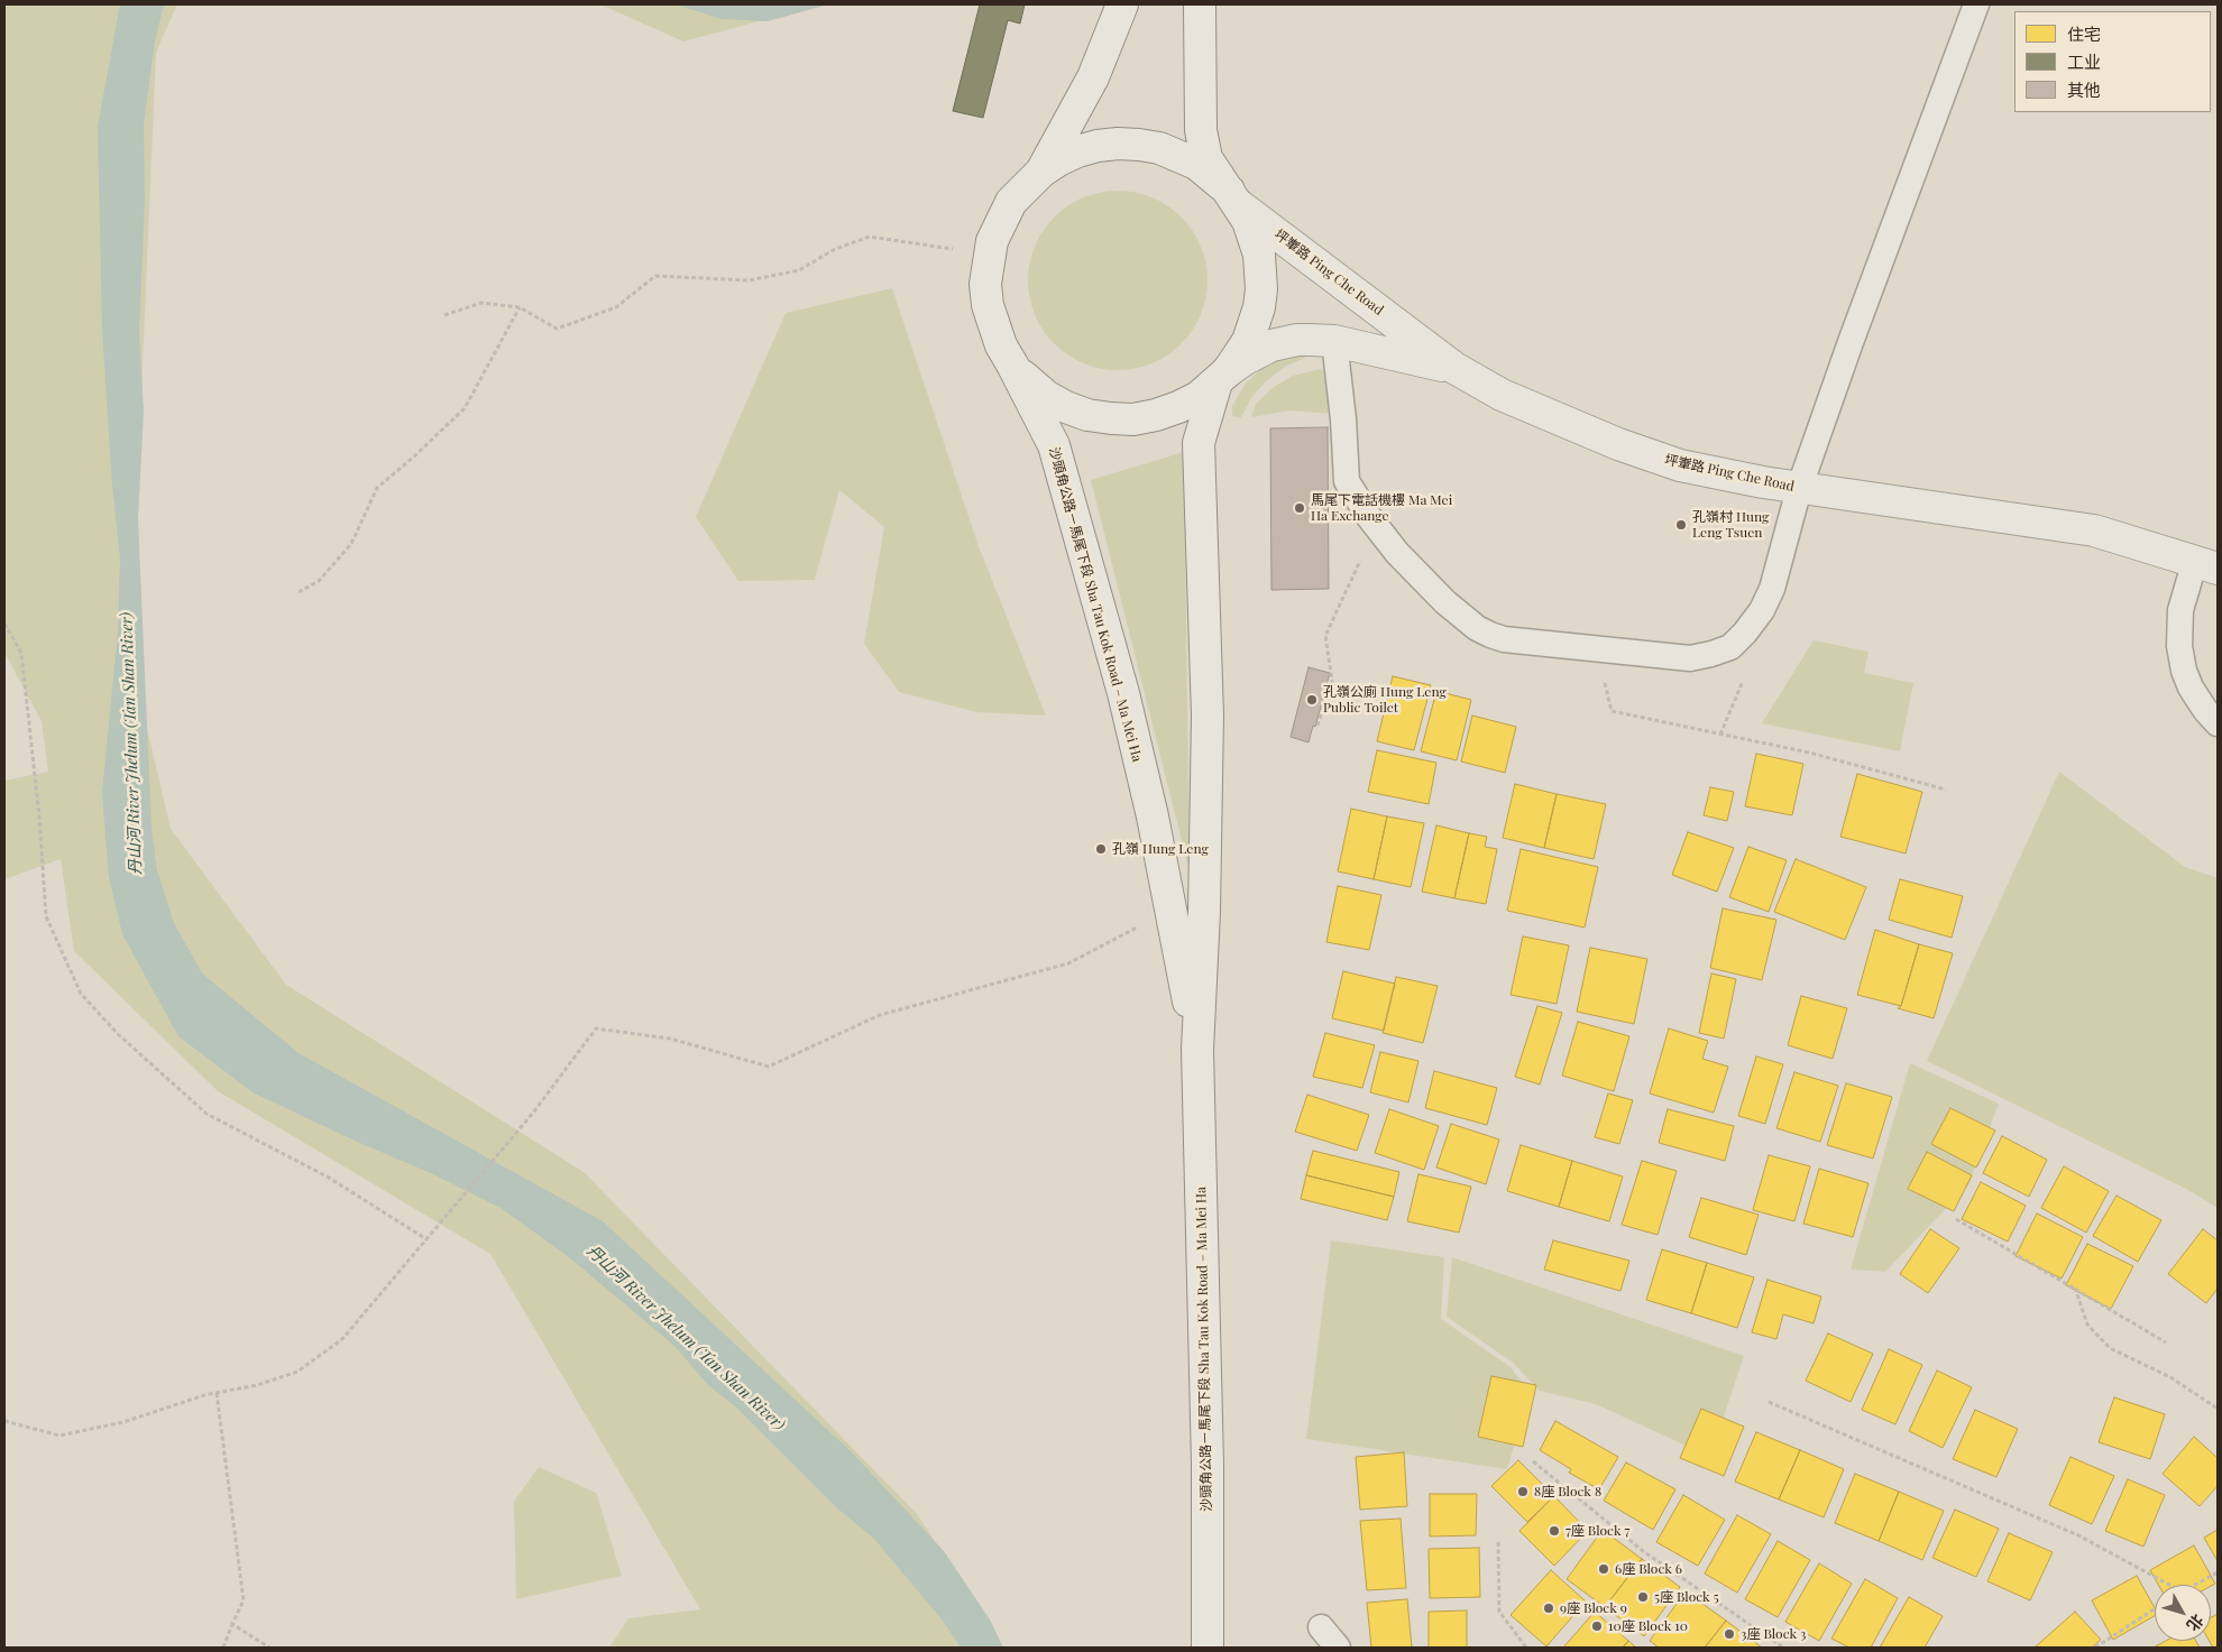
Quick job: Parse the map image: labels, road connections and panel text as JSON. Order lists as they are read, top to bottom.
{
  "streets": {
    "main road": ["坪輋路 Ping Che Road", "沙頭角公路－馬尾下段 Sha Tau Kok Road – Ma Mei Ha"]
  },
  "crossings": [
    ["坪輋路 Ping Che Road", "沙頭角公路－馬尾下段 Sha Tau Kok Road – Ma Mei Ha"]
  ],
  "water": ["丹山河 River Jhelum (Tan Shan River)"],
  "places": [
    "馬尾下電話機樓 Ma Mei Ha Exchange",
    "孔嶺村 Hung Leng Tsuen",
    "孔嶺公廁 Hung Leng Public Toilet",
    "孔嶺 Hung Leng",
    "8座 Block 8",
    "7座 Block 7",
    "6座 Block 6",
    "5座 Block 5",
    "9座 Block 9",
    "10座 Block 10",
    "3座 Block 3"
  ],
  "legend": ["住宅", "工业", "其他"],
  "north": "bottom right"
}
